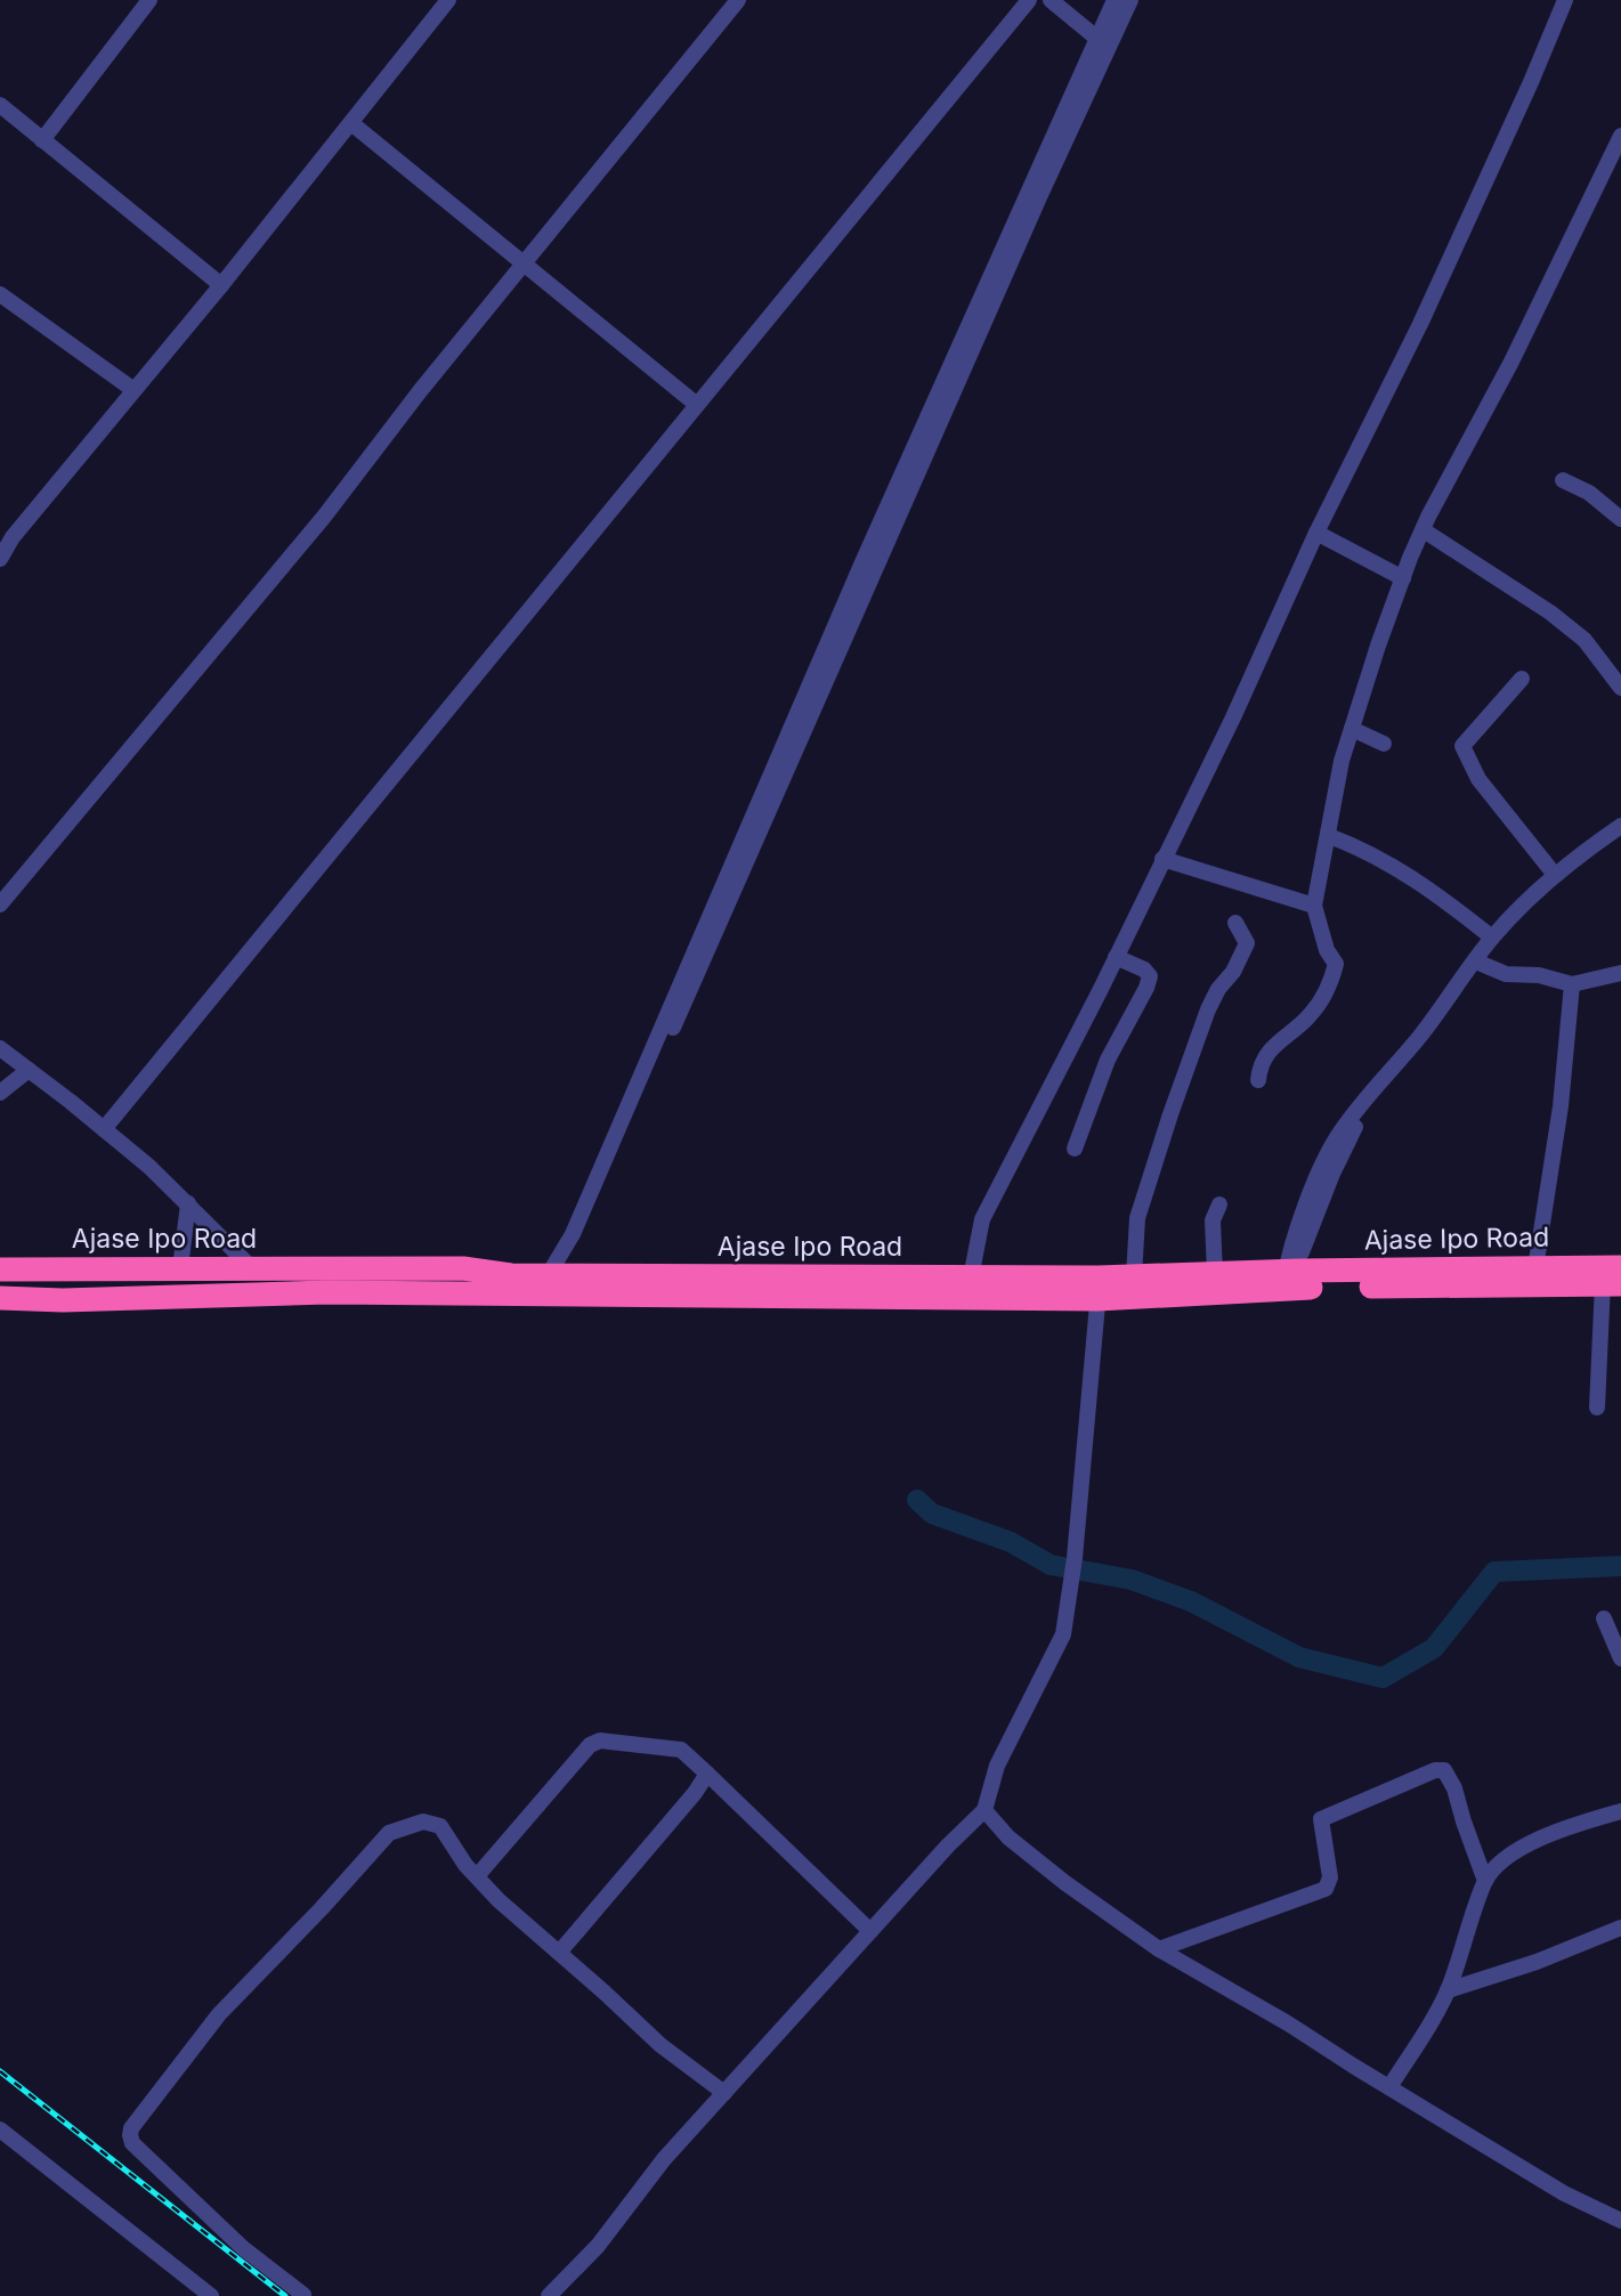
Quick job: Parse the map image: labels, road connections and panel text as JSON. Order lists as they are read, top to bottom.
{
  "streets": {
    "highway": ["Ajase Ipo Road"]
  }
}
